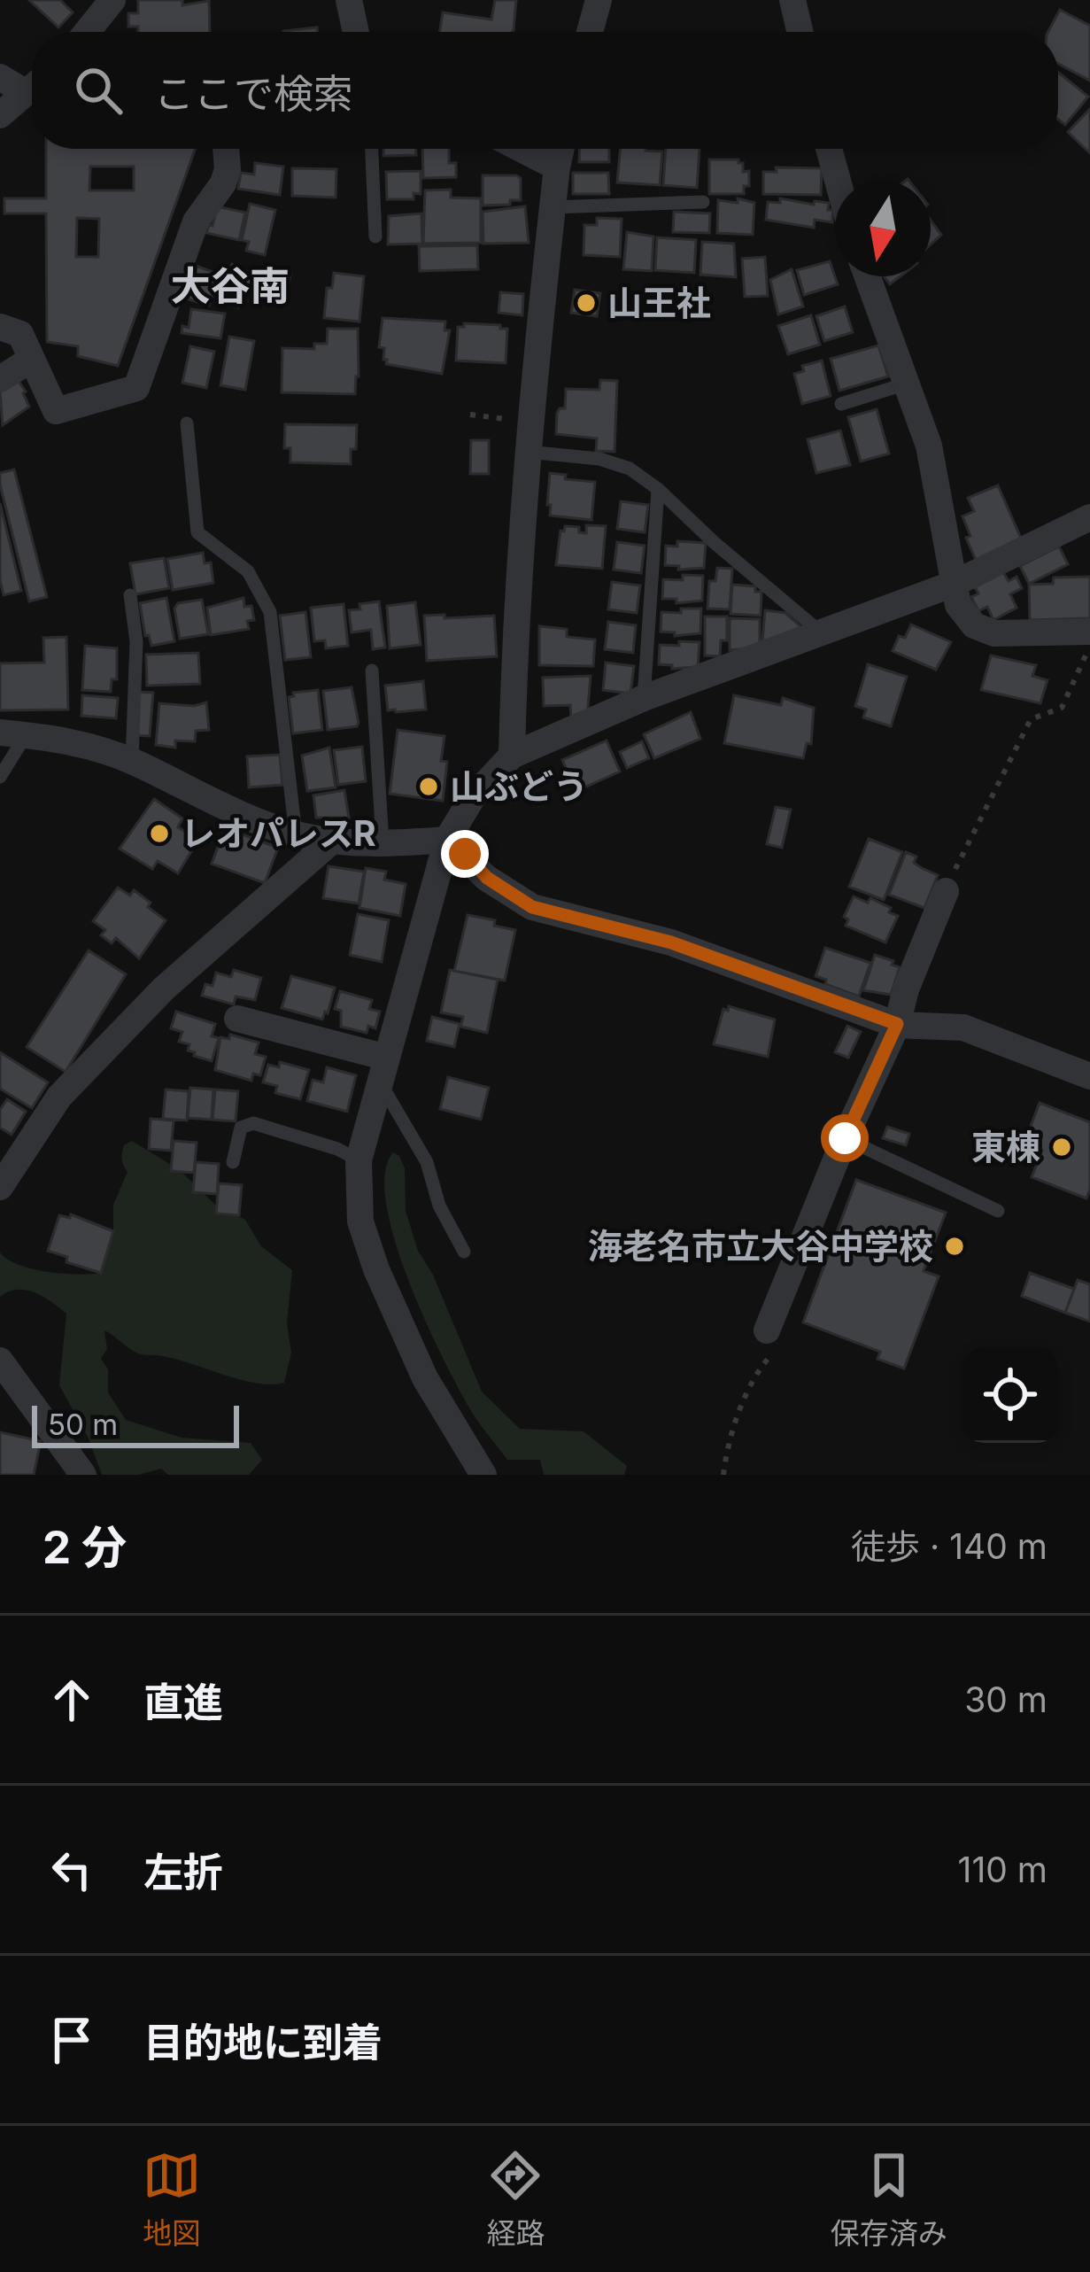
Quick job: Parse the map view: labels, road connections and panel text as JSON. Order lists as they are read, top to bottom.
{
  "districts": ["大谷南"],
  "places": [
    "山王社",
    "山ぶどう",
    "レオパレスR",
    "東棟",
    "海老名市立大谷中学校"
  ],
  "scale_bar": "50 m",
  "north": "bottom",
  "page": {
    "search": "ここで検索",
    "scale": "50 m",
    "heading": ["2 分", "徒歩 · 140 m"],
    "list": [
      ["直進", "30 m"],
      ["左折", "110 m"],
      "目的地に到着"
    ],
    "nav": ["地図", "経路", "保存済み"]
  }
}
